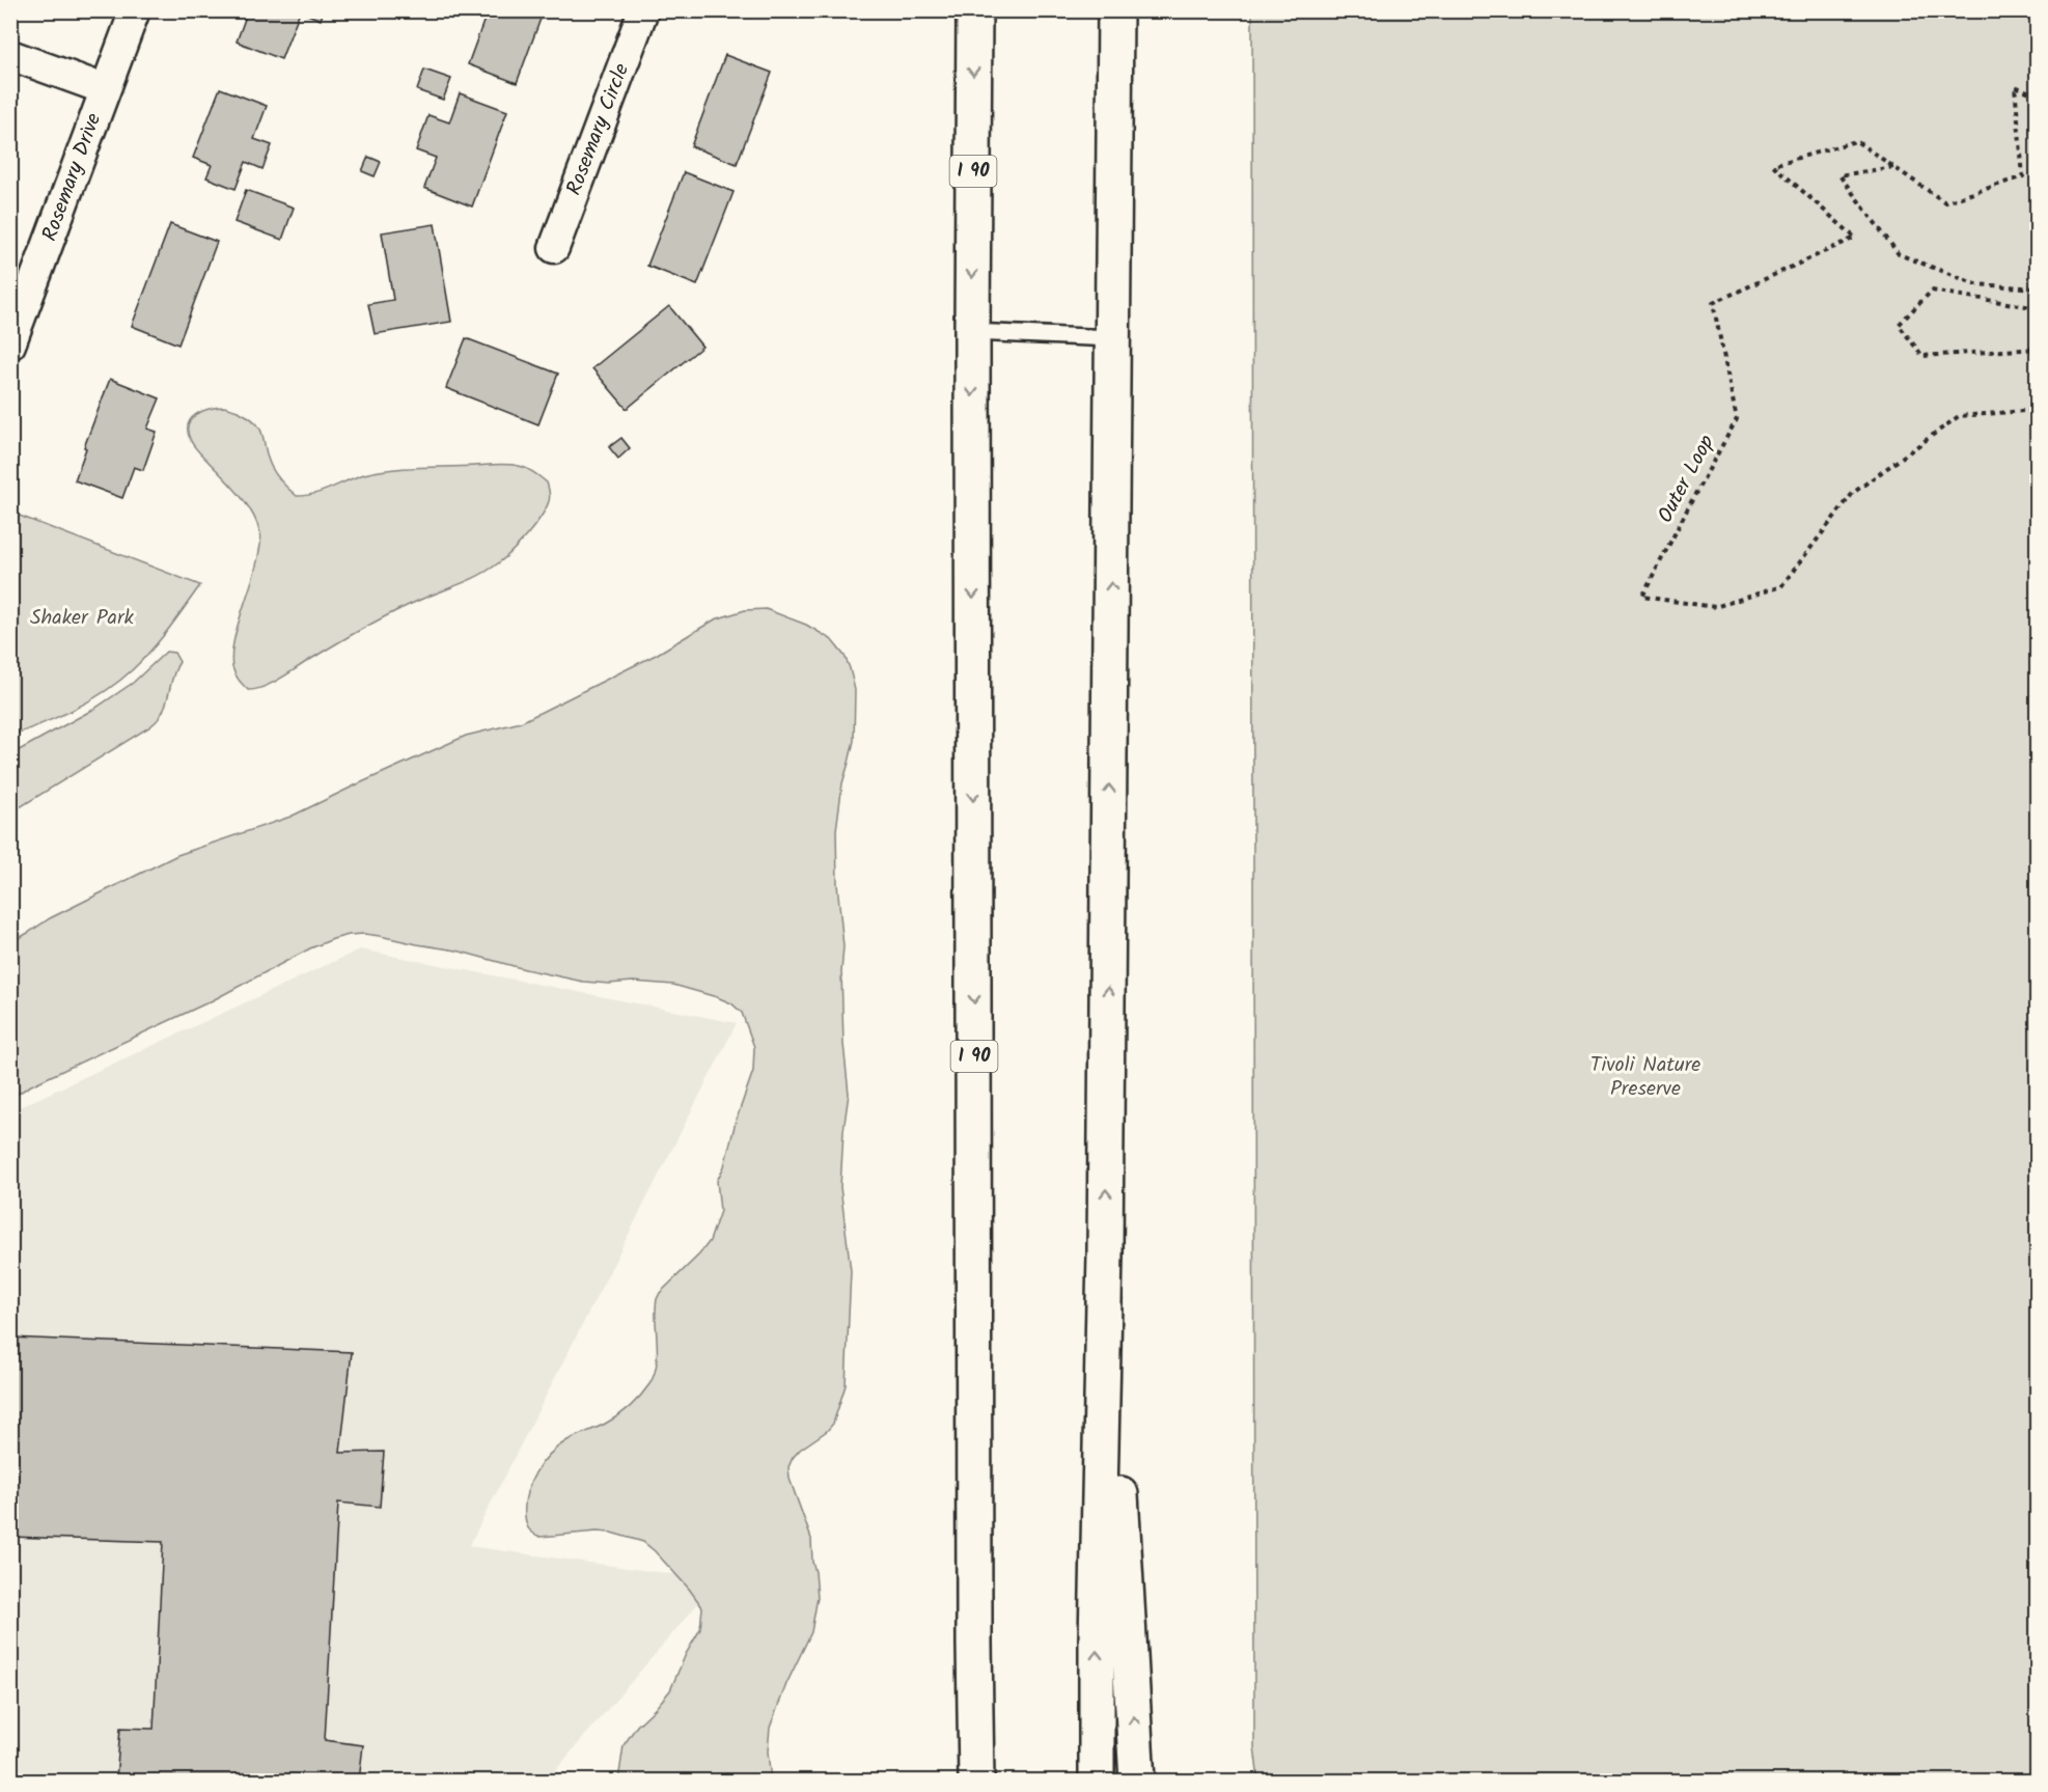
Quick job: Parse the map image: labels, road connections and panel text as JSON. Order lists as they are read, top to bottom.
{
  "streets": {
    "highway": ["I 90"],
    "street": ["Rosemary Circle", "Rosemary Drive"],
    "path": ["Outer Loop"]
  },
  "parks": ["Shaker Park", "Tivoli Nature Preserve"]
}
